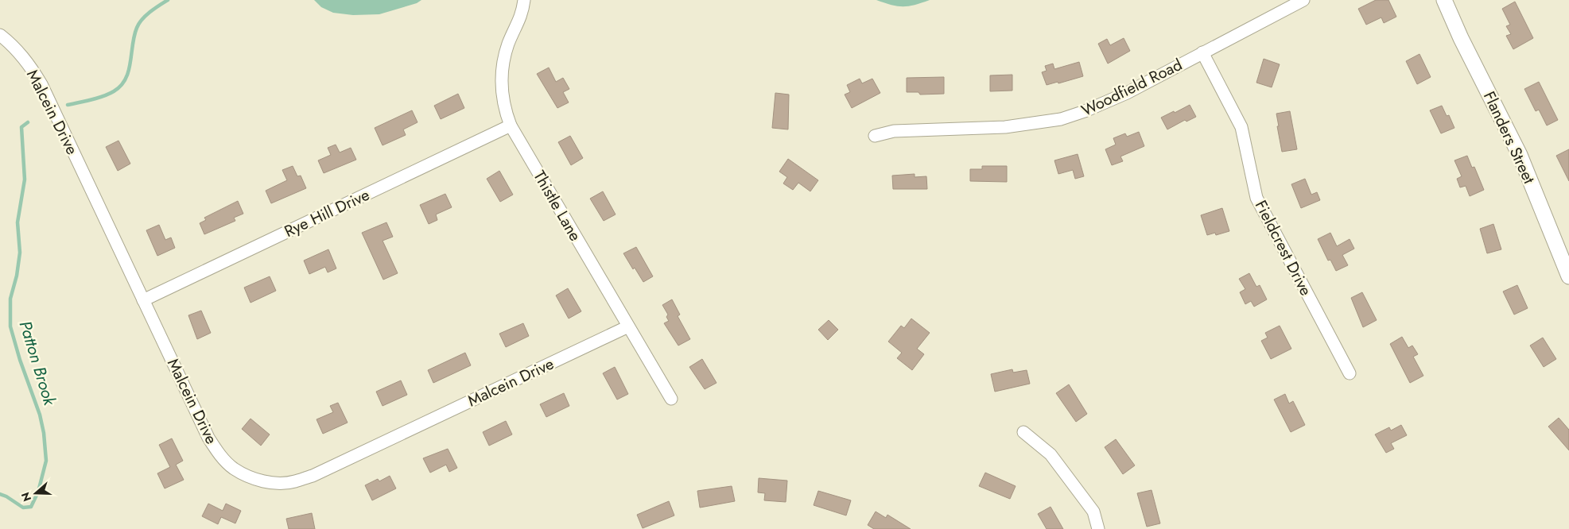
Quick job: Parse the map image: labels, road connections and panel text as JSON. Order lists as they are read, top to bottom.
{
  "streets": {
    "street": [
      "Woodfield Road",
      "Malcein Drive",
      "Flanders Street",
      "Thistle Lane",
      "Rye Hill Drive",
      "Fieldcrest Drive"
    ]
  },
  "crossings": [
    ["Woodfield Road", "Fieldcrest Drive"],
    ["Malcein Drive", "Thistle Lane"],
    ["Malcein Drive", "Rye Hill Drive"],
    ["Thistle Lane", "Rye Hill Drive"]
  ],
  "water": ["Patton Brook"],
  "north": "left"
}
